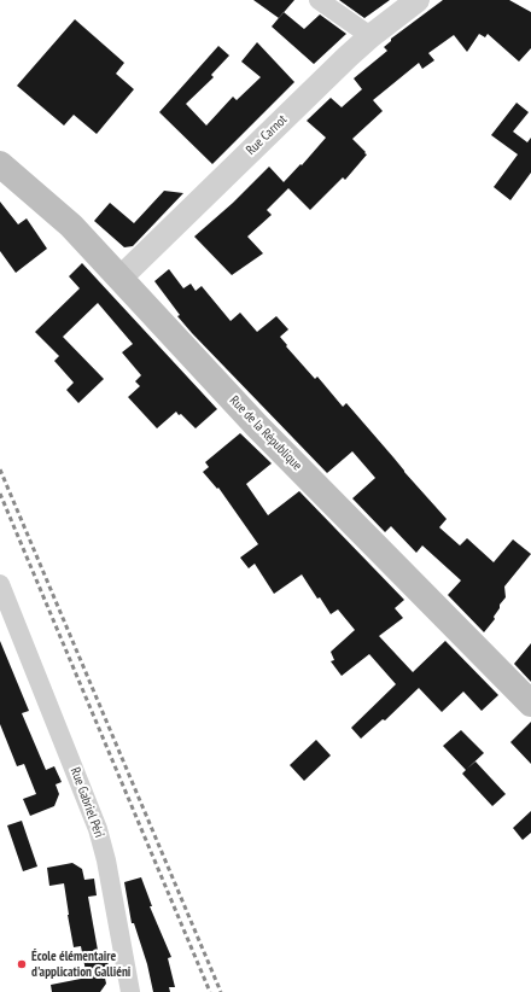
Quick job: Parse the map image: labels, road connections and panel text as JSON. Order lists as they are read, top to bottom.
{
  "streets": {
    "main road": ["Rue de la République"],
    "street": ["Rue Carnot", "Rue Gabriel Péri"]
  },
  "crossings": [
    ["Rue Carnot", "Rue de la République"]
  ],
  "places": ["École élémentaire d'application Galliéni"]
}
